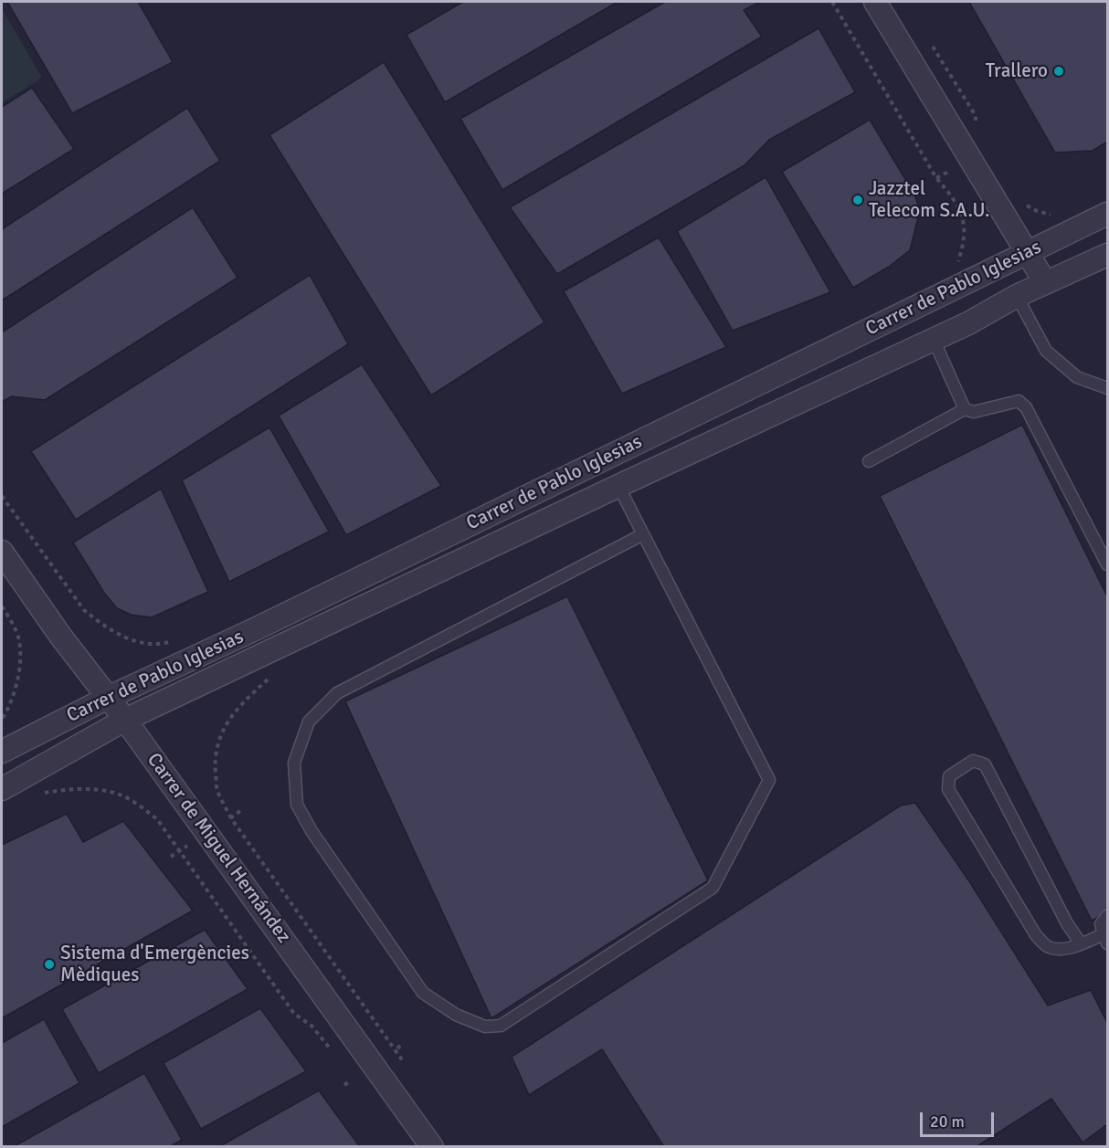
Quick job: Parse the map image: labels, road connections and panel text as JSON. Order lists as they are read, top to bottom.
{
  "streets": {
    "street": ["Carrer de Pablo Iglesias", "Carrer de Miguel Hernández"]
  },
  "crossings": [
    ["Carrer de Pablo Iglesias", "Carrer de Miguel Hernández"]
  ],
  "places": ["Trallero", "Jazztel Telecom S.A.U.", "Sistema d'Emergències Mèdiques"],
  "scale_bar": "20 m"
}
